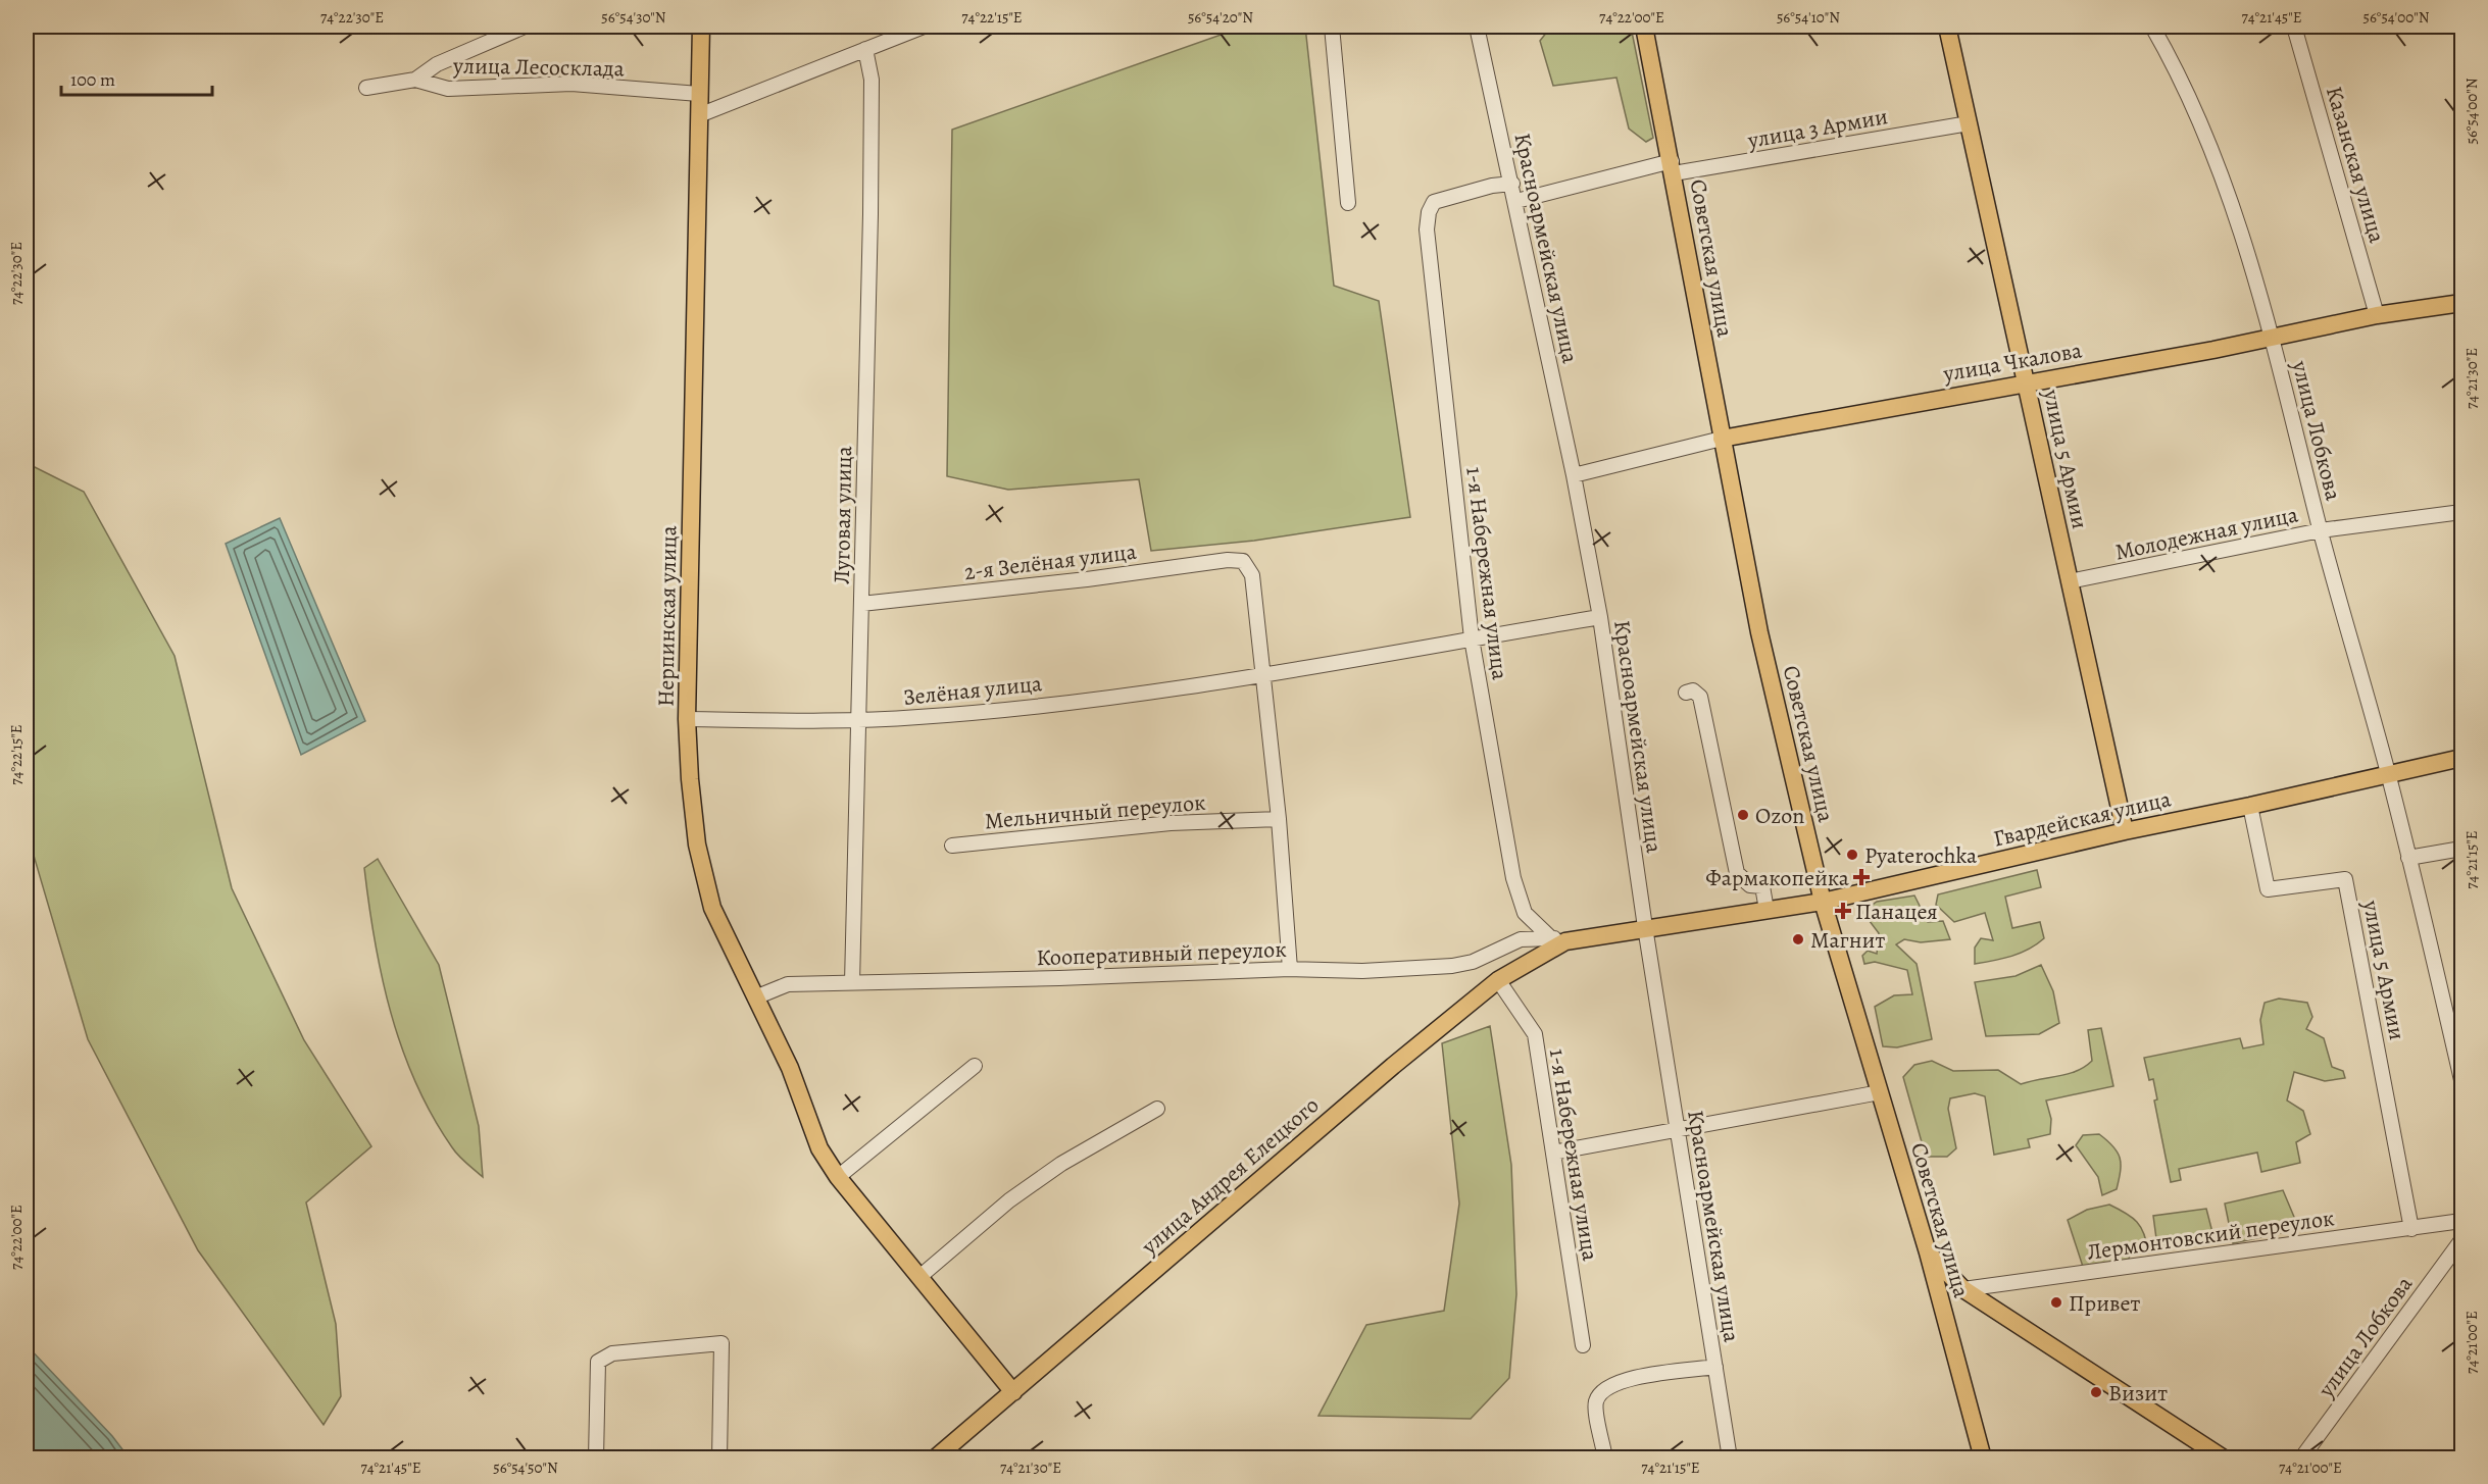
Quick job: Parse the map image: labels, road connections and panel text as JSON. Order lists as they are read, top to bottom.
{
  "streets": {
    "main road": [
      "Советская улица",
      "улица Чкалова",
      "улица 5 Армии",
      "Нерпинская улица",
      "Гвардейская улица",
      "улица Андрея Елецкого"
    ],
    "street": [
      "улица Лесосклада",
      "улица 3 Армии",
      "Казанская улица",
      "Красноармейская улица",
      "улица Лобкова",
      "Луговая улица",
      "Молодежная улица",
      "2-я Зелёная улица",
      "1-я Набережная улица",
      "Зелёная улица",
      "Мельничный переулок",
      "Кооперативный переулок",
      "Лермонтовский переулок"
    ]
  },
  "crossings": [
    ["улица Лесосклада", "Нерпинская улица"],
    ["улица 3 Армии", "Красноармейская улица"],
    ["улица 3 Армии", "Советская улица"],
    ["улица 3 Армии", "улица 5 Армии"],
    ["Казанская улица", "улица Чкалова"],
    ["Красноармейская улица", "улица Чкалова"],
    ["Красноармейская улица", "1-я Набережная улица"],
    ["Красноармейская улица", "Зелёная улица"],
    ["Красноармейская улица", "Гвардейская улица"],
    ["Советская улица", "улица Чкалова"],
    ["Советская улица", "Гвардейская улица"],
    ["улица Чкалова", "улица Лобкова"],
    ["улица Чкалова", "улица 5 Армии"],
    ["улица Лобкова", "Молодежная улица"],
    ["улица Лобкова", "Гвардейская улица"],
    ["улица 5 Армии", "Молодежная улица"],
    ["улица 5 Армии", "Гвардейская улица"],
    ["улица 5 Армии", "Лермонтовский переулок"],
    ["Луговая улица", "2-я Зелёная улица"],
    ["Луговая улица", "Зелёная улица"],
    ["Луговая улица", "Кооперативный переулок"],
    ["2-я Зелёная улица", "Зелёная улица"],
    ["1-я Набережная улица", "Зелёная улица"],
    ["1-я Набережная улица", "Гвардейская улица"],
    ["1-я Набережная улица", "Кооперативный переулок"],
    ["1-я Набережная улица", "улица Андрея Елецкого"],
    ["Нерпинская улица", "Зелёная улица"],
    ["Нерпинская улица", "Кооперативный переулок"],
    ["Нерпинская улица", "улица Андрея Елецкого"],
    ["Гвардейская улица", "Кооперативный переулок"],
    ["Гвардейская улица", "улица Андрея Елецкого"],
    ["Кооперативный переулок", "улица Андрея Елецкого"]
  ],
  "places": {
    "other": [
      "Ozon",
      "Pyaterochka",
      "Магнит",
      "Привет",
      "Визит"
    ],
    "health": ["Фармакопейка", "Панацея"]
  },
  "scale_bar": "100 m",
  "coordinates": [
    "74°22'30\"E",
    "56°54'30\"N",
    "74°22'15\"E",
    "56°54'20\"N",
    "74°22'00\"E",
    "56°54'10\"N",
    "74°21'45\"E",
    "56°54'00\"N",
    "74°21'30\"E",
    "74°21'15\"E",
    "74°21'00\"E",
    "56°54'50\"N"
  ]
}
